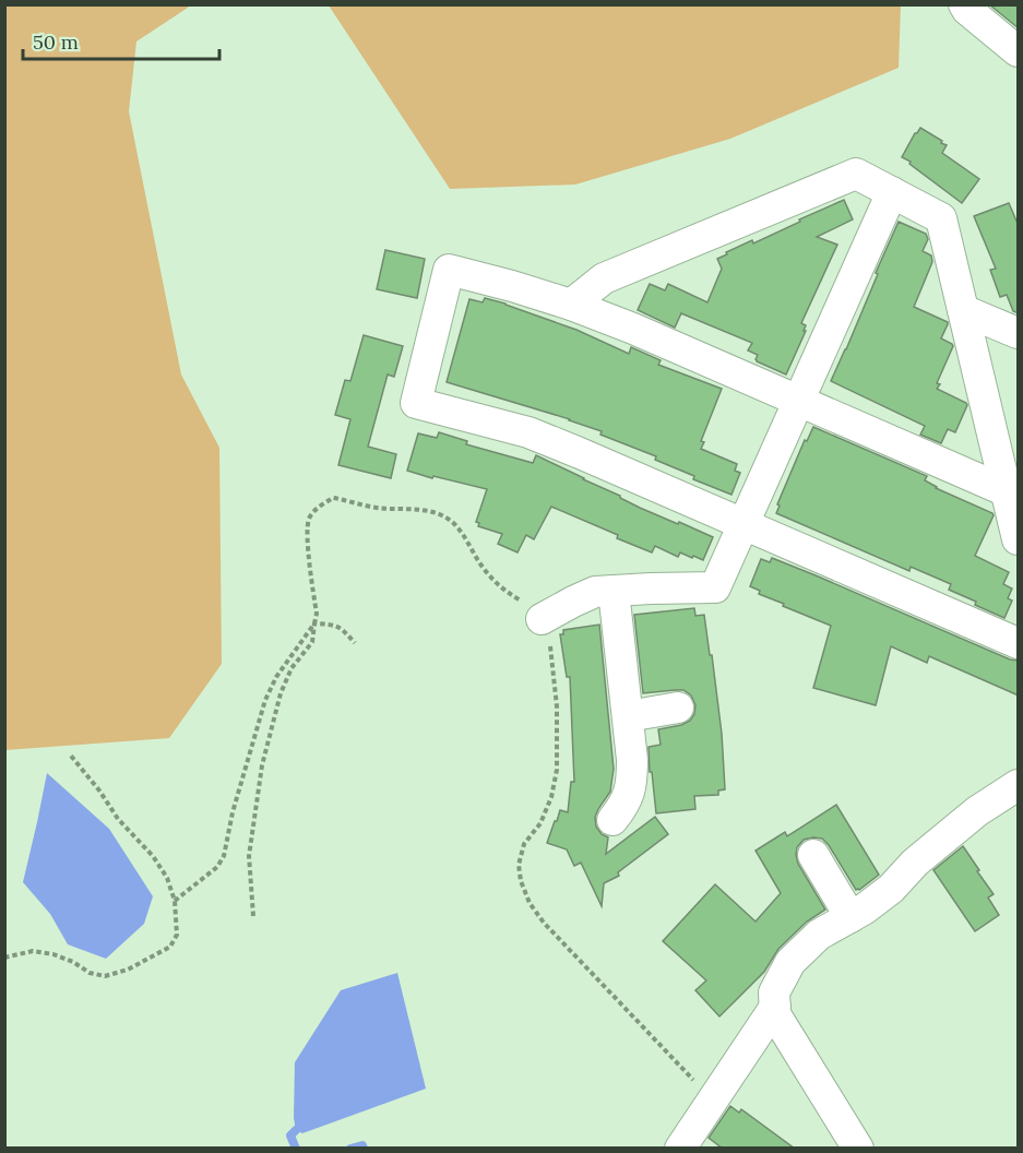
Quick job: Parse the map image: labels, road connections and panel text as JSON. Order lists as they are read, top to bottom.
{
  "scale_bar": "50 m"
}
